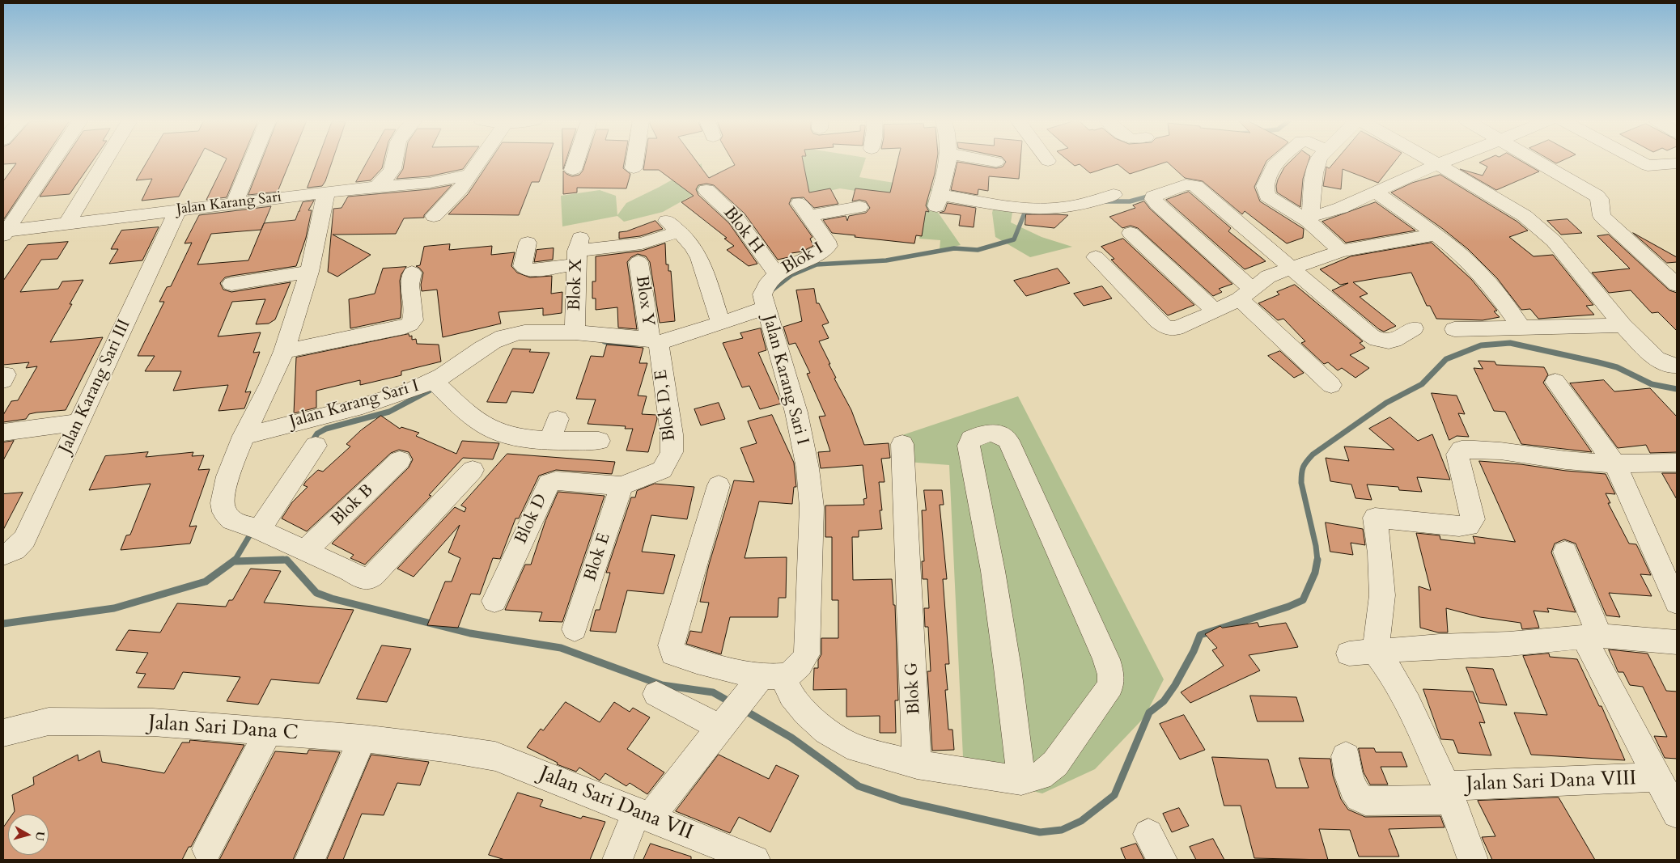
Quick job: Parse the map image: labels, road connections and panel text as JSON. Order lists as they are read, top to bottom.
{
  "streets": {
    "street": [
      "Jalan Karang Sari",
      "Blok H",
      "Blok I",
      "Blok X",
      "Blox Y",
      "Jalan Karang Sari I",
      "Jalan Karang Sari III",
      "Blok D, E",
      "Blok B",
      "Blok D",
      "Blok E",
      "Blok G",
      "Jalan Sari Dana C",
      "Jalan Sari Dana VIII",
      "Jalan Sari Dana VII"
    ]
  },
  "crossings": [
    ["Jalan Karang Sari", "Jalan Karang Sari III"],
    ["Blok H", "Blok I"],
    ["Blok X", "Jalan Karang Sari I"],
    ["Blox Y", "Jalan Karang Sari I"],
    ["Blox Y", "Blok D, E"],
    ["Jalan Karang Sari I", "Blok D, E"],
    ["Blok D, E", "Blok D"],
    ["Blok D, E", "Blok E"],
    ["Blok D", "Blok E"],
    ["Jalan Sari Dana C", "Jalan Sari Dana VII"]
  ],
  "north": "right"
}
